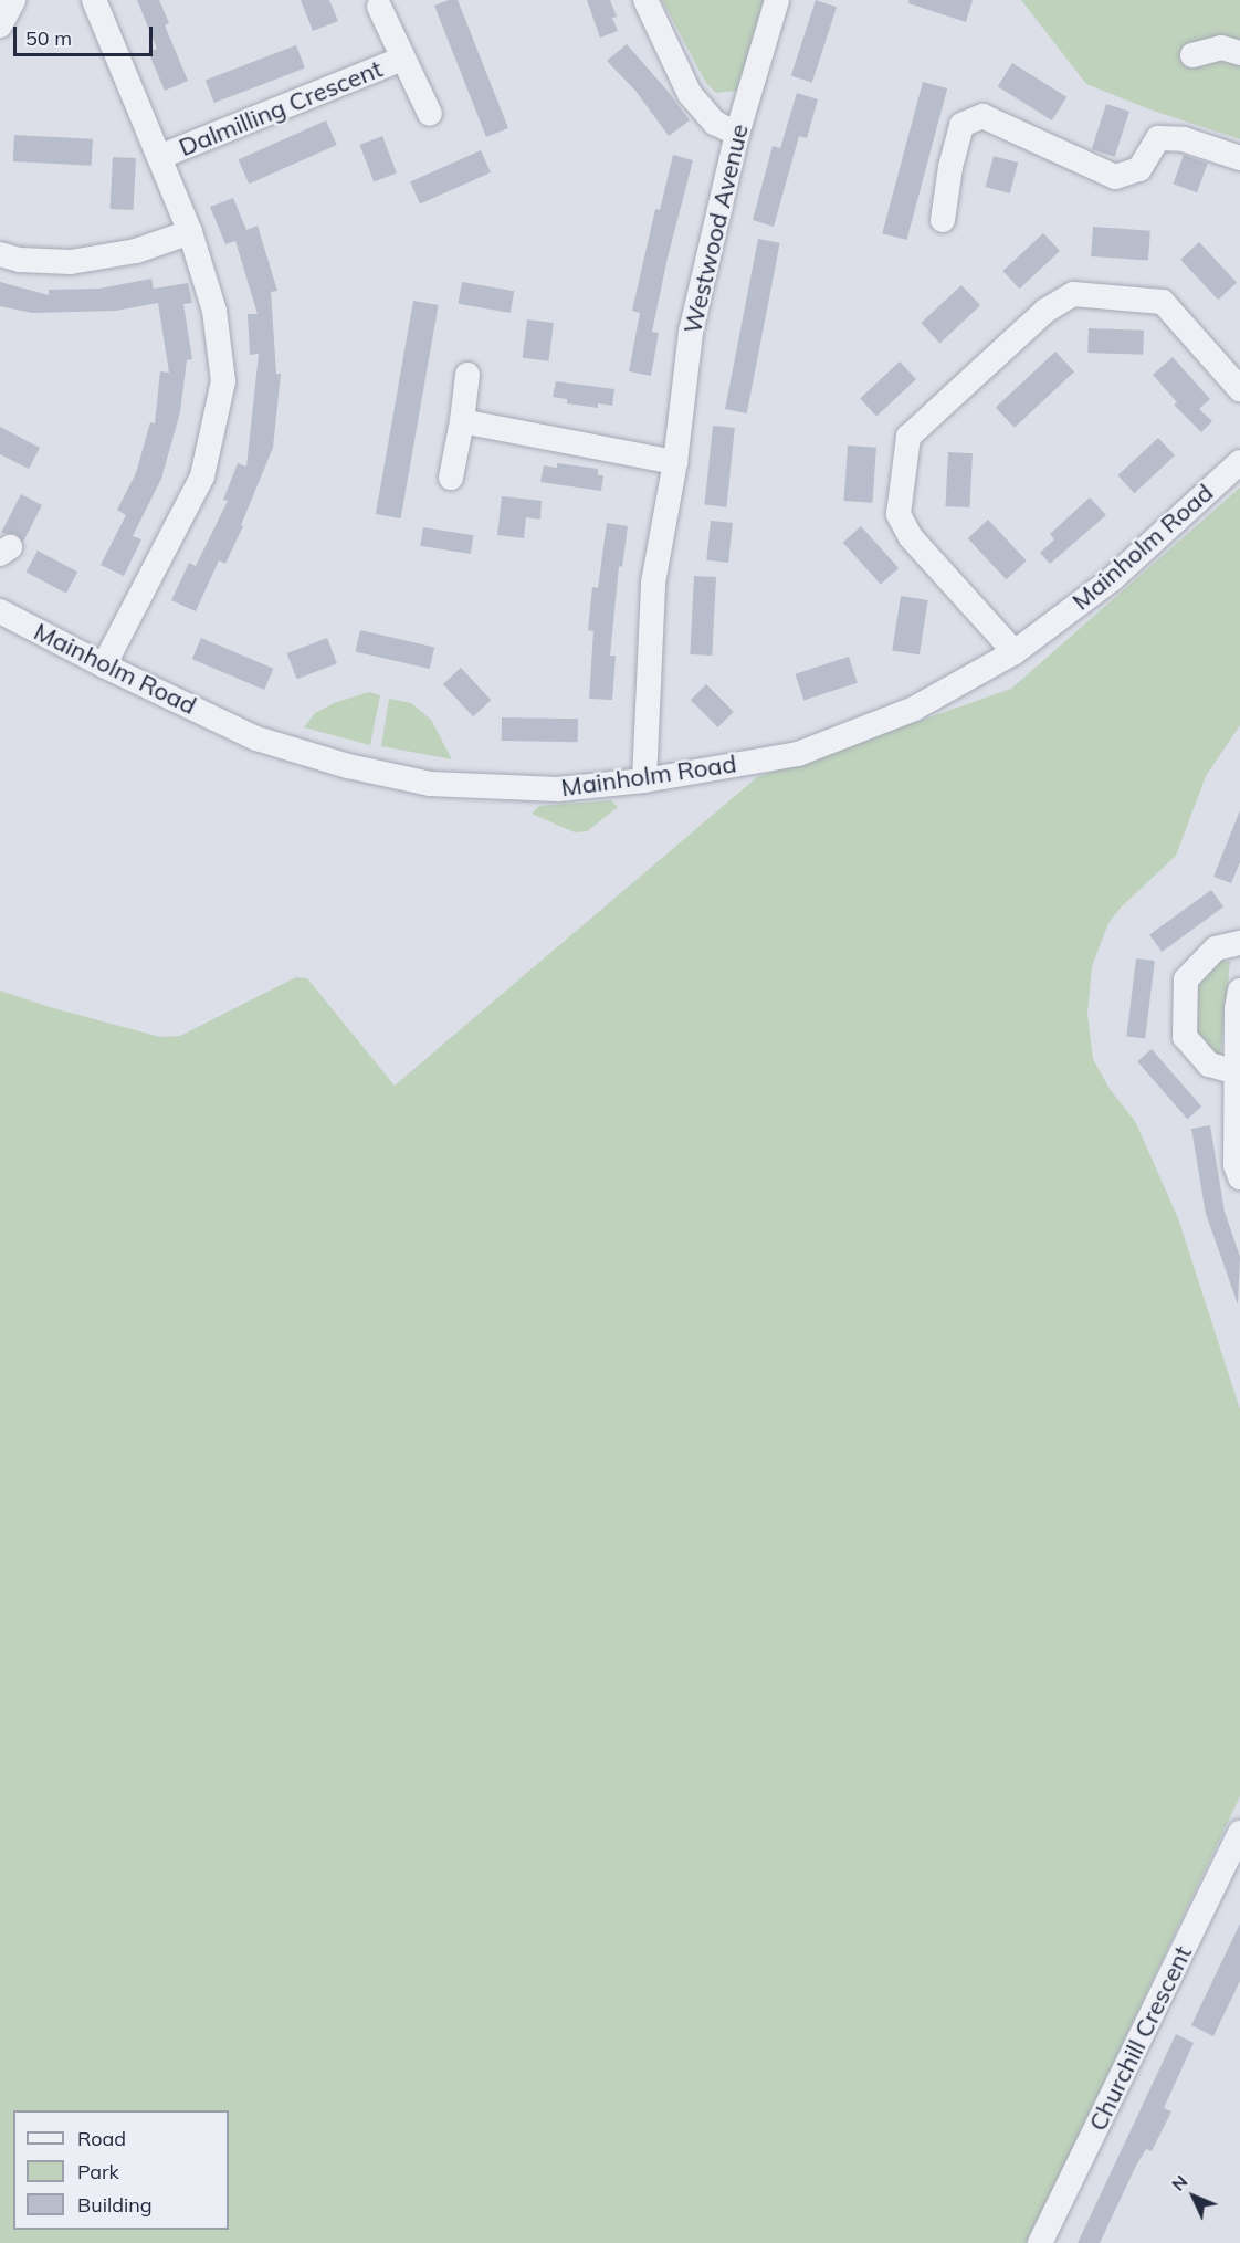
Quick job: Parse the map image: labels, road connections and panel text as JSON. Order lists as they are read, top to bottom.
{
  "streets": {
    "street": [
      "Dalmilling Crescent",
      "Westwood Avenue",
      "Mainholm Road",
      "Churchill Crescent"
    ]
  },
  "crossings": [
    ["Dalmilling Crescent", "Mainholm Road"],
    ["Westwood Avenue", "Mainholm Road"]
  ],
  "legend": ["Road", "Park", "Building"],
  "scale_bar": "50 m",
  "north": "top left"
}
